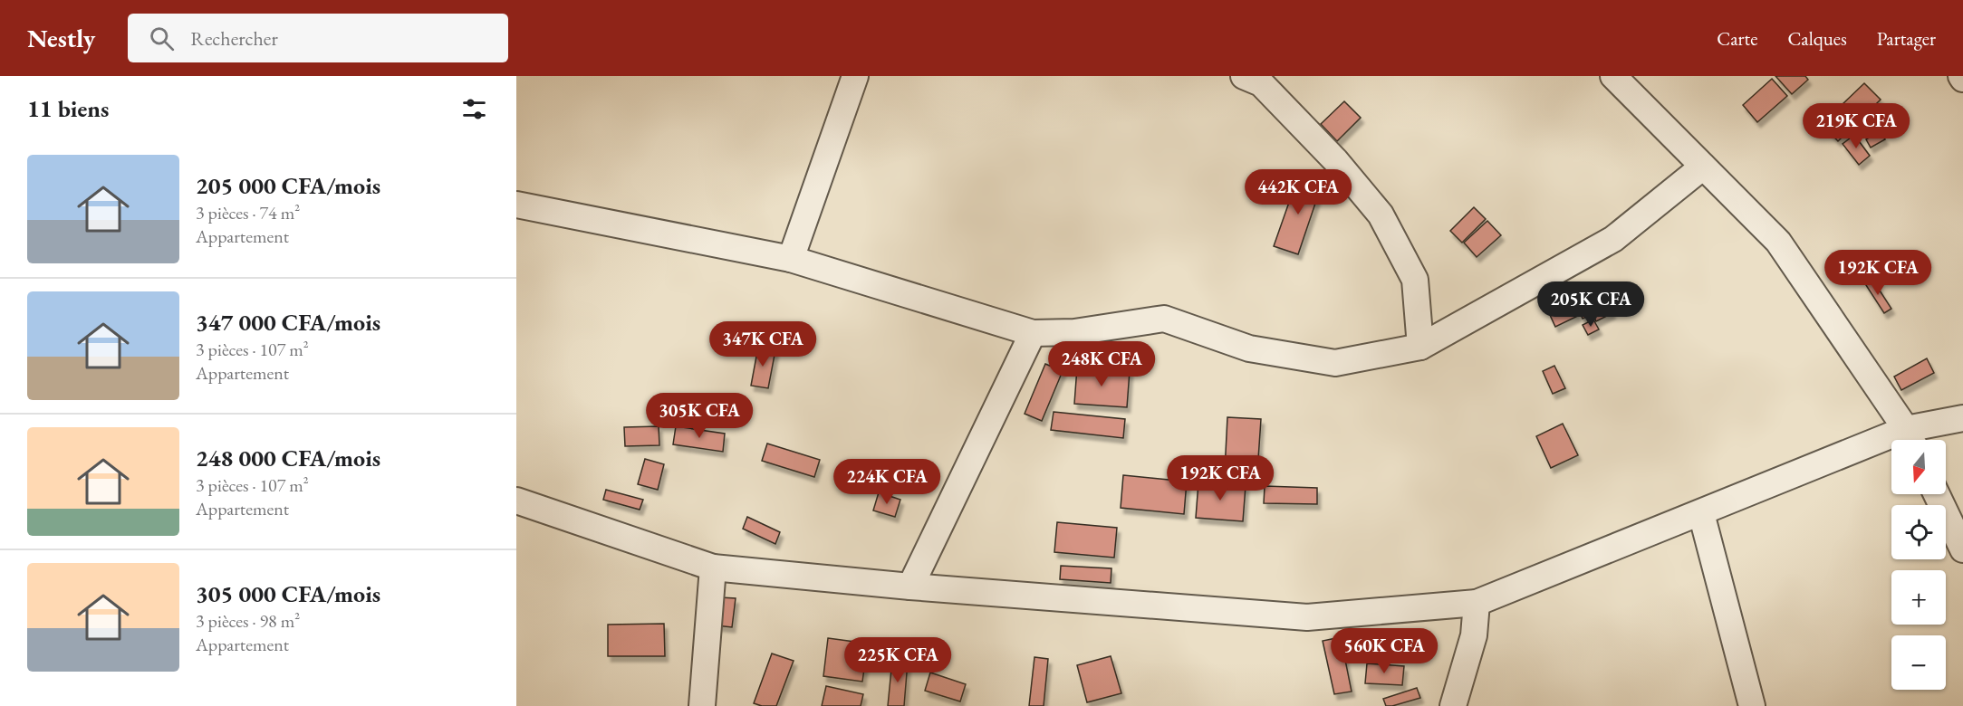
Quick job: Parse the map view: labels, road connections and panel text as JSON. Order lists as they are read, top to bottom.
{
  "north": "bottom",
  "page": {
    "header": "Nestly",
    "search": "Rechercher",
    "nav": ["Carte", "Calques", "Partager"],
    "heading": "11 biens",
    "price": [
      "219K CFA",
      "442K CFA",
      "192K CFA",
      "205K CFA",
      "347K CFA",
      "248K CFA",
      "305K CFA",
      "192K CFA",
      "224K CFA",
      "560K CFA",
      "225K CFA"
    ],
    "list": [
      {
        "name": "205 000 CFA/mois",
        "note": "3 pièces · 74 m² · Appartement"
      },
      {
        "name": "347 000 CFA/mois",
        "note": "3 pièces · 107 m² · Appartement"
      },
      {
        "name": "248 000 CFA/mois",
        "note": "3 pièces · 107 m² · Appartement"
      },
      {
        "name": "305 000 CFA/mois",
        "note": "3 pièces · 98 m² · Appartement"
      }
    ],
    "map_buttons": ["+", "−"]
  }
}
